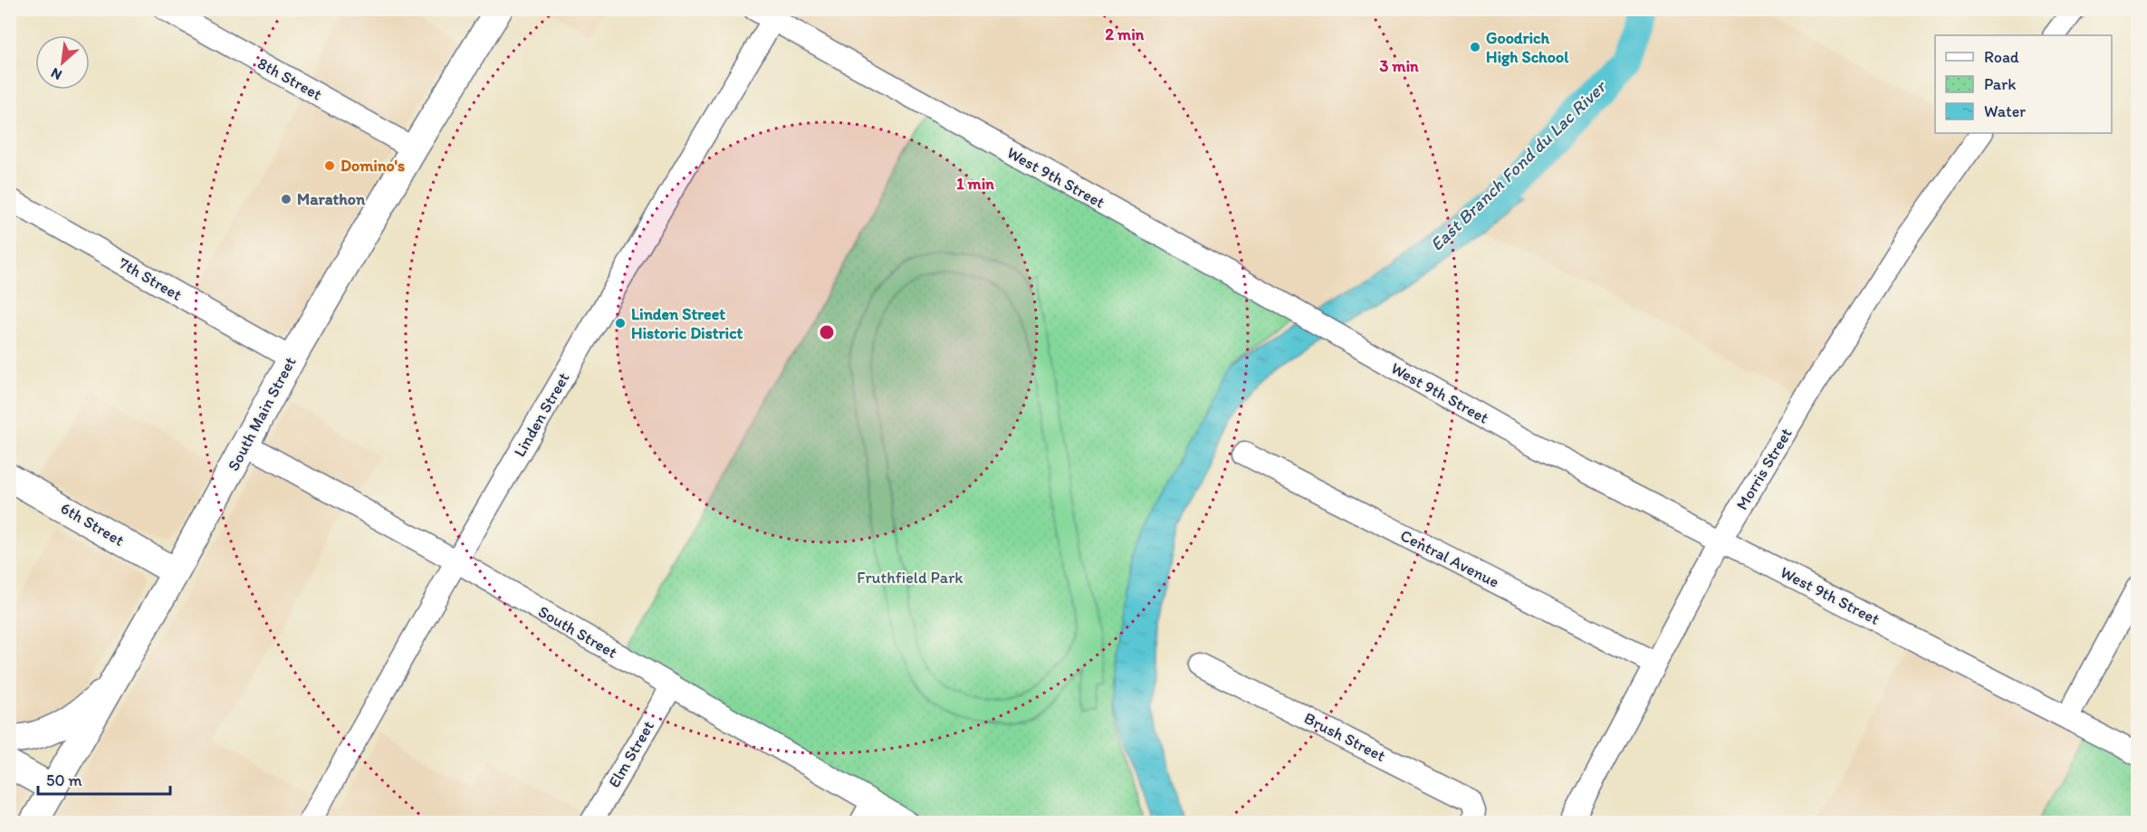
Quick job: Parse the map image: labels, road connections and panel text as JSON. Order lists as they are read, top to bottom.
{
  "streets": {
    "main road": ["South Main Street", "6th Street"],
    "street": [
      "8th Street",
      "West 9th Street",
      "7th Street",
      "Linden Street",
      "Morris Street",
      "Central Avenue",
      "South Street",
      "Brush Street",
      "Elm Street"
    ]
  },
  "crossings": [
    ["8th Street", "South Main Street"],
    ["West 9th Street", "Linden Street"],
    ["West 9th Street", "Morris Street"],
    ["7th Street", "South Main Street"],
    ["South Main Street", "6th Street"],
    ["South Main Street", "South Street"],
    ["Linden Street", "South Street"],
    ["Morris Street", "Central Avenue"],
    ["South Street", "Elm Street"]
  ],
  "water": ["East Branch Fond du Lac River"],
  "parks": ["Fruthfield Park"],
  "places": [
    "Goodrich High School",
    "Domino's",
    "Marathon",
    "Linden Street Historic District"
  ],
  "legend": ["Road", "Park", "Water"],
  "scale_bar": "50 m",
  "north": "bottom left",
  "rings": ["2 min", "3 min", "1 min"]
}
